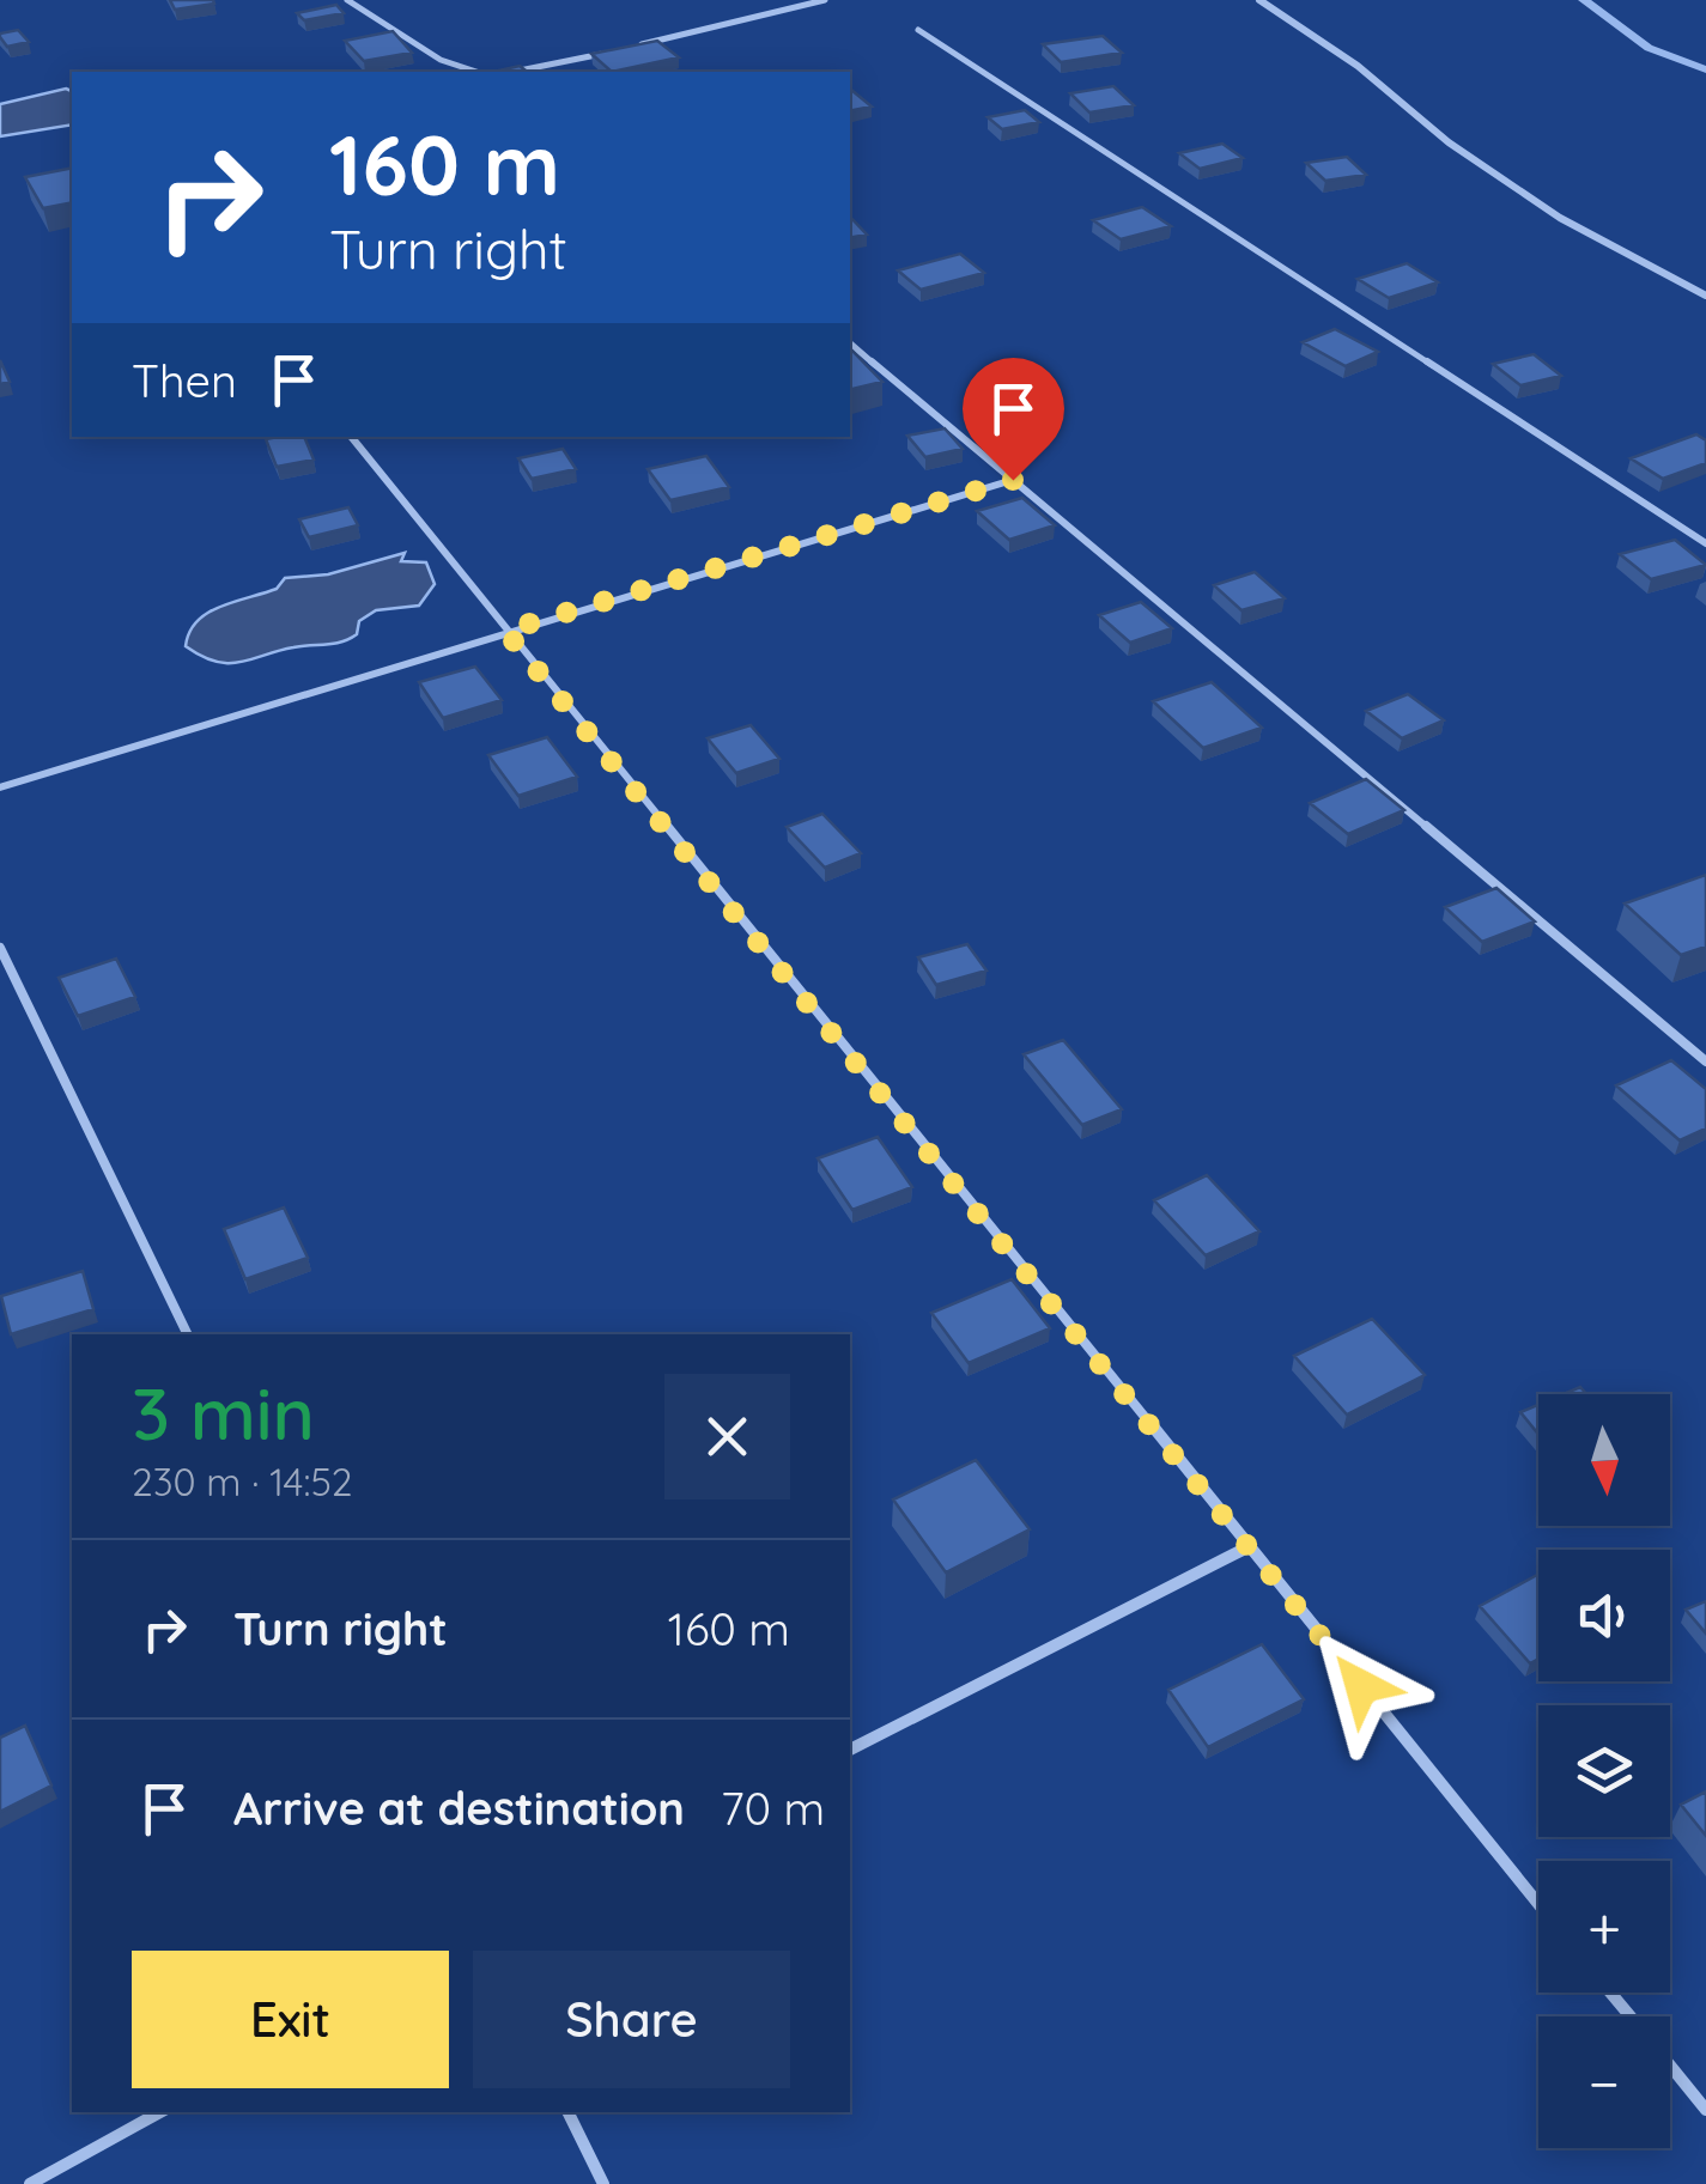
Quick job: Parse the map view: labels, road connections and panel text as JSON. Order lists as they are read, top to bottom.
{
  "north": "bottom",
  "page": {
    "turn": ["160 m", "Turn right"],
    "then": "Then",
    "heading": ["3 min", "230 m · 14:52"],
    "map_buttons": ["+", "−"],
    "list": [
      {
        "name": "Turn right",
        "value": "160 m"
      },
      {
        "name": "Arrive at destination",
        "value": "70 m"
      }
    ],
    "buttons": ["Exit", "Share"]
  }
}
